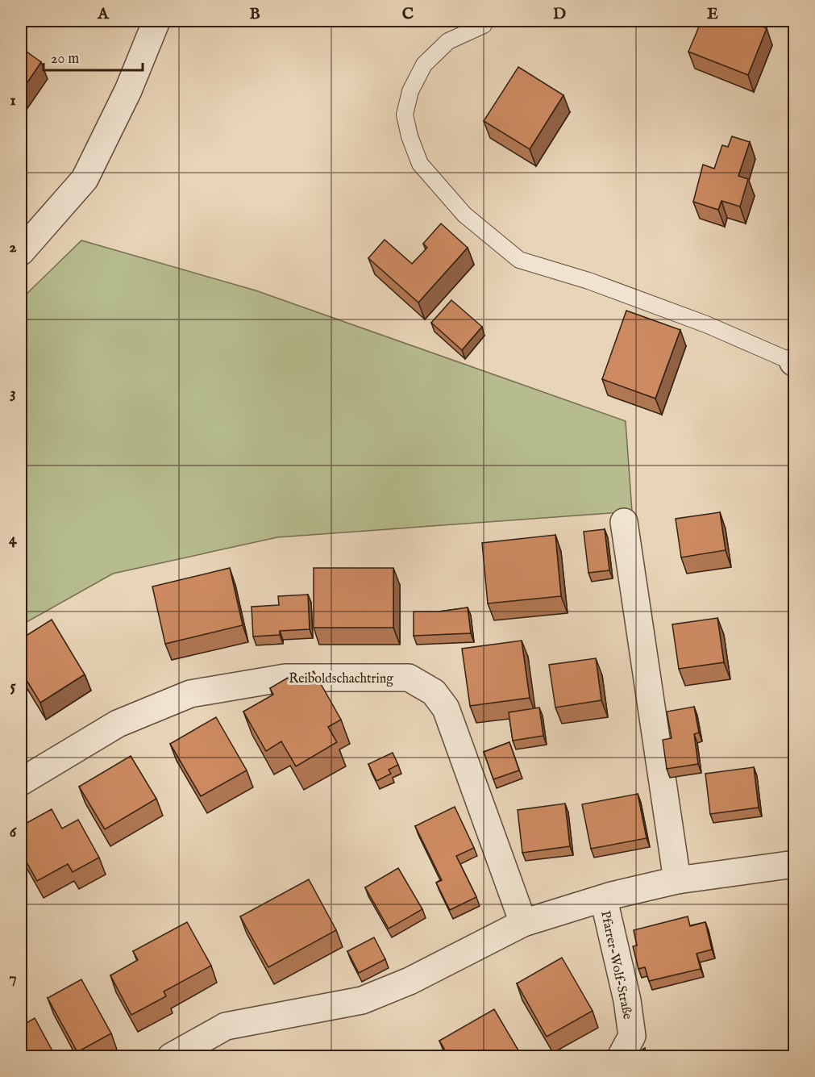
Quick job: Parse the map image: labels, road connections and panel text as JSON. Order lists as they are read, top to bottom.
{
  "streets": {
    "street": ["Reiboldschachtring", "Pfarrer-Wolf-Straße"]
  },
  "scale_bar": "20 m",
  "grid": {
    "columns": [
      "A",
      "B",
      "C",
      "D",
      "E"
    ],
    "rows": [
      "1",
      "2",
      "3",
      "4",
      "5",
      "6",
      "7"
    ]
  }
}
